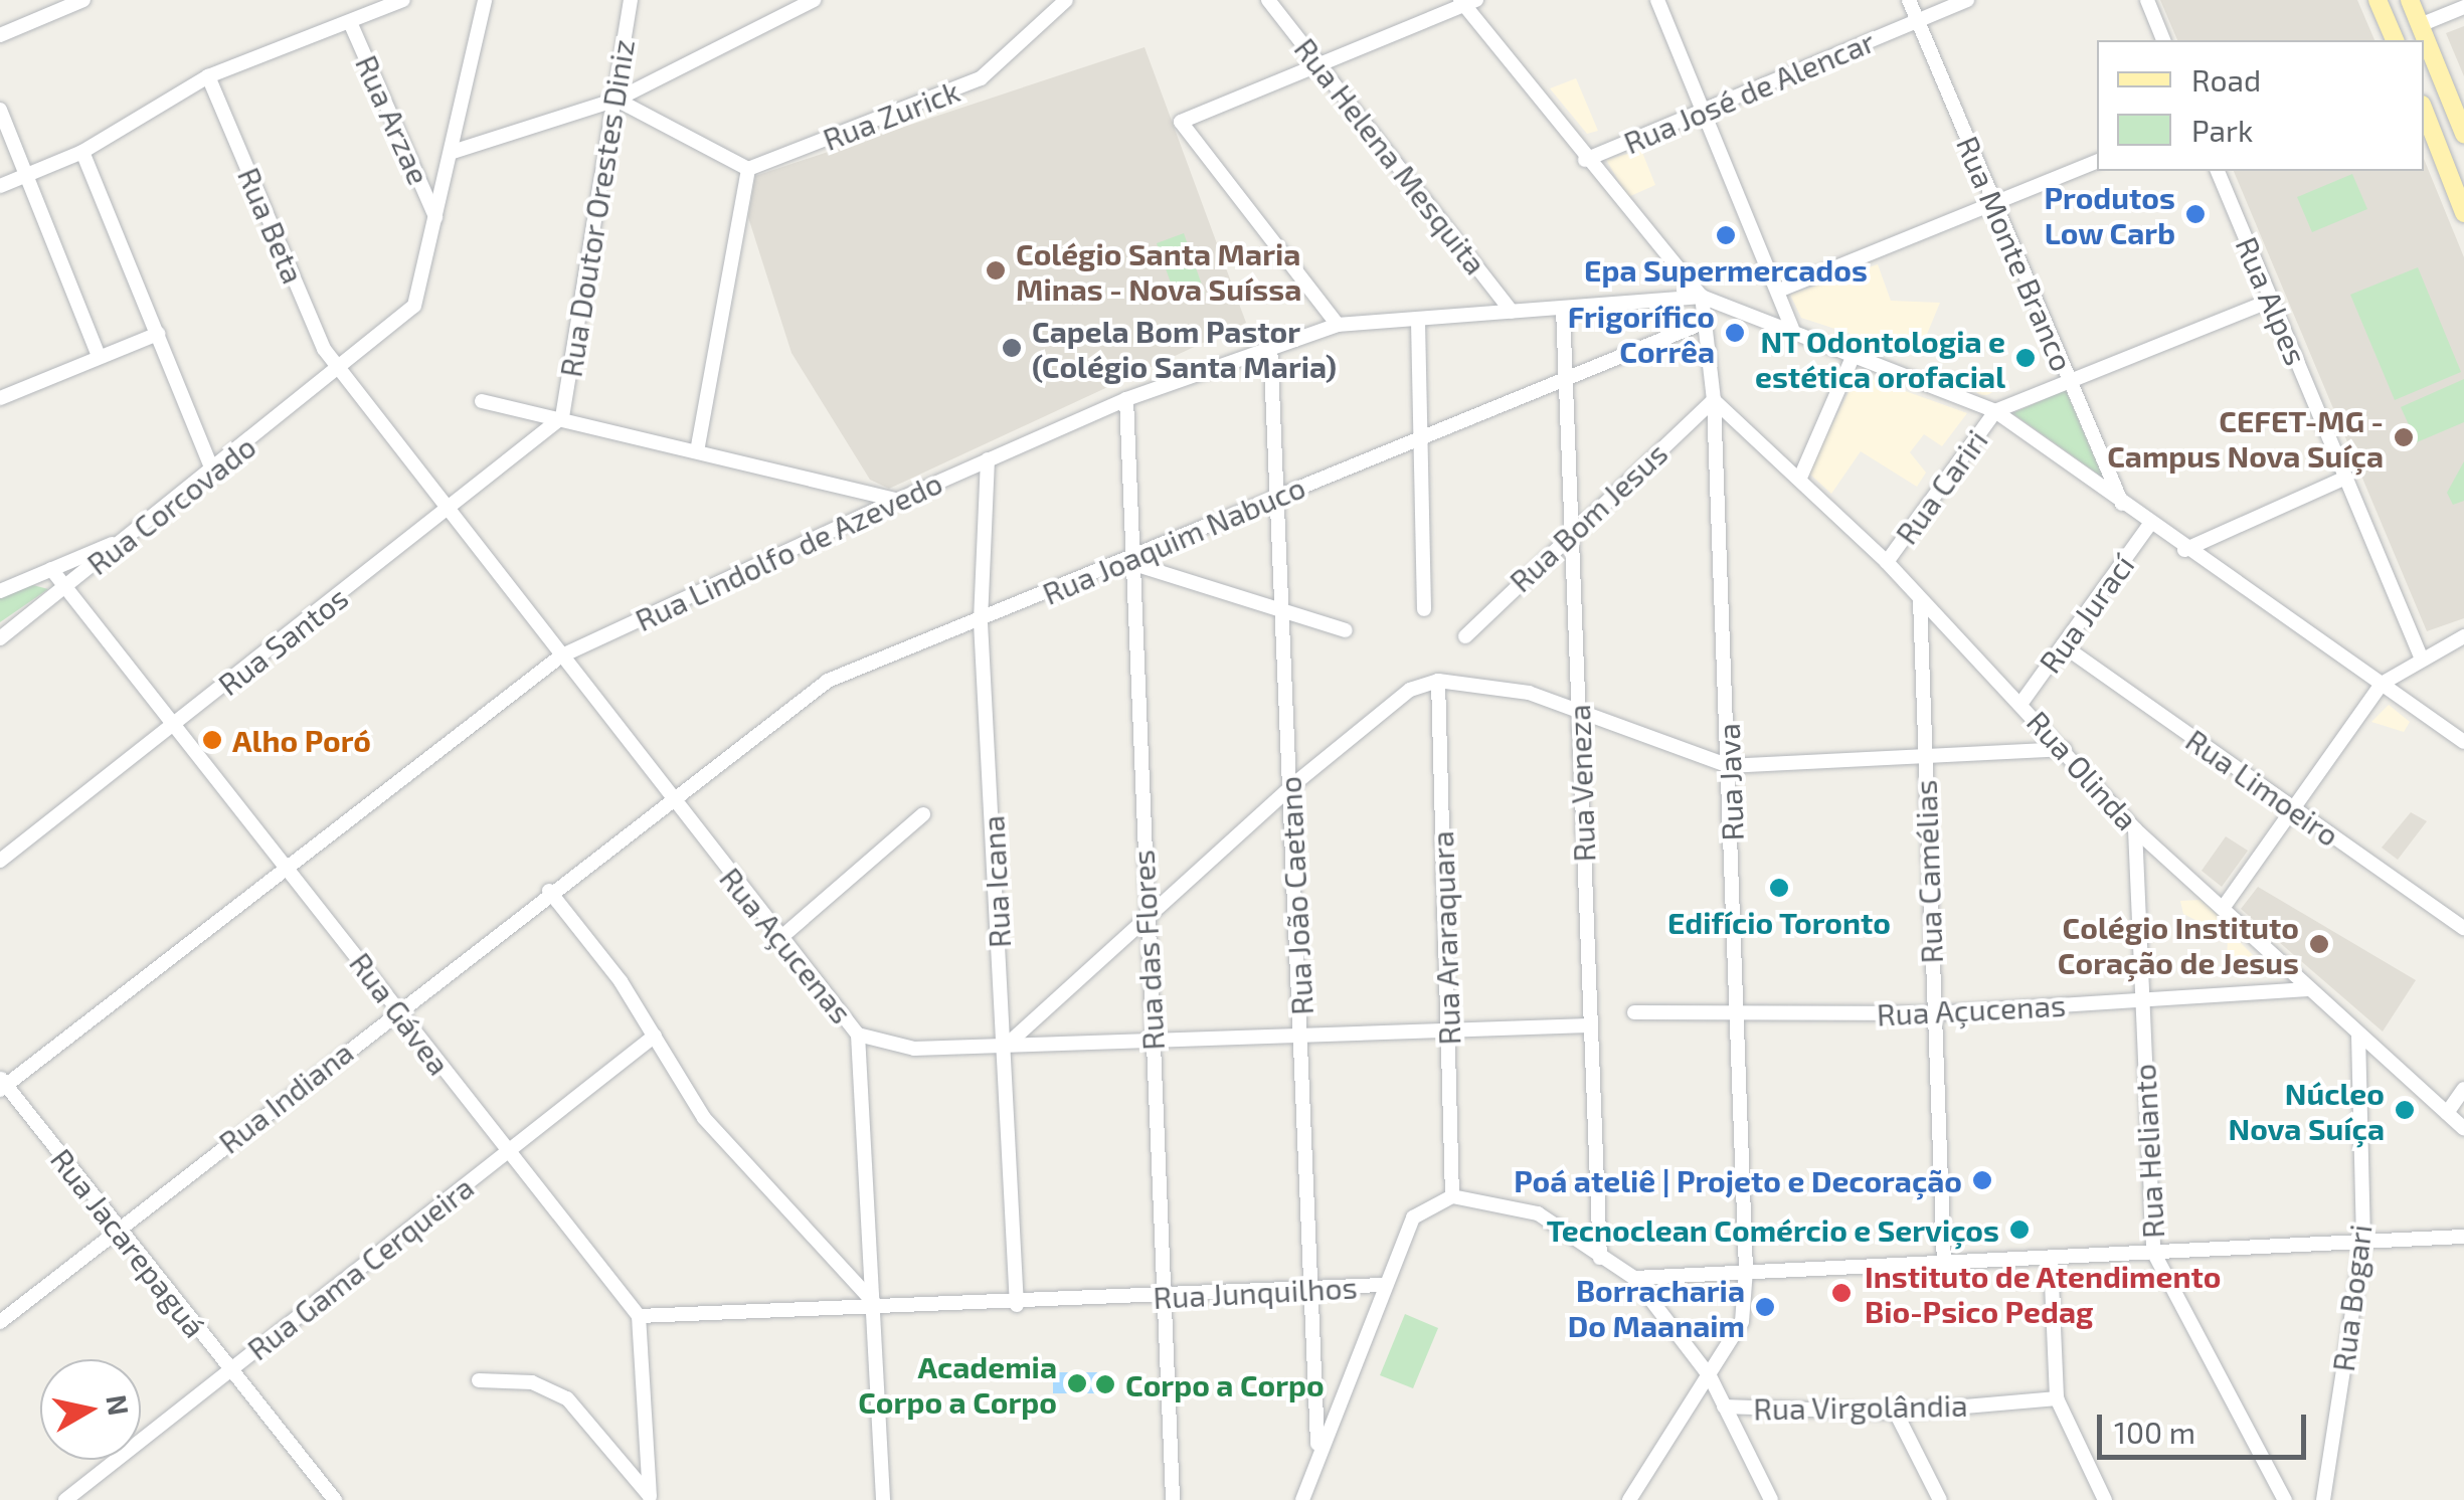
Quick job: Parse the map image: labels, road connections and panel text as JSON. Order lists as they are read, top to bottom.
{
  "streets": {
    "street": [
      "Rua José de Alencar",
      "Rua Zurick",
      "Rua Arzae",
      "Rua Helena Mesquita",
      "Rua Doutor Orestes Diniz",
      "Rua Beta",
      "Rua Monte Branco",
      "Rua Alpes",
      "Rua Cariri",
      "Rua Corcovado",
      "Rua Bom Jesus",
      "Rua Joaquim Nabuco",
      "Rua Lindolfo de Azevedo",
      "Rua Jurací",
      "Rua Santos",
      "Rua Olinda",
      "Rua Java",
      "Rua Veneza",
      "Rua Limoeiro",
      "Rua Camélias",
      "Rua Icana",
      "Rua João Caetano",
      "Rua Araraquara",
      "Rua Açucenas",
      "Rua das Flores",
      "Rua Gávea",
      "Rua Indiana",
      "Rua Helianto",
      "Rua Jacarepaguá",
      "Rua Gama Cerqueira",
      "Rua Junquilhos",
      "Rua Bogari",
      "Rua Virgolândia"
    ]
  },
  "crossings": [
    ["Rua José de Alencar", "Rua Monte Branco"],
    ["Rua Arzae", "Rua Corcovado"],
    ["Rua Helena Mesquita", "Rua Lindolfo de Azevedo"],
    ["Rua Doutor Orestes Diniz", "Rua Santos"],
    ["Rua Beta", "Rua Corcovado"],
    ["Rua Beta", "Rua Açucenas"],
    ["Rua Cariri", "Rua Olinda"],
    ["Rua Corcovado", "Rua Açucenas"],
    ["Rua Corcovado", "Rua Gávea"],
    ["Rua Bom Jesus", "Rua Olinda"],
    ["Rua Bom Jesus", "Rua Java"],
    ["Rua Bom Jesus", "Rua Veneza"],
    ["Rua Joaquim Nabuco", "Rua Java"],
    ["Rua Joaquim Nabuco", "Rua Veneza"],
    ["Rua Joaquim Nabuco", "Rua Icana"],
    ["Rua Joaquim Nabuco", "Rua João Caetano"],
    ["Rua Joaquim Nabuco", "Rua Açucenas"],
    ["Rua Joaquim Nabuco", "Rua das Flores"],
    ["Rua Joaquim Nabuco", "Rua Indiana"],
    ["Rua Lindolfo de Azevedo", "Rua Java"],
    ["Rua Lindolfo de Azevedo", "Rua Veneza"],
    ["Rua Lindolfo de Azevedo", "Rua Icana"],
    ["Rua Lindolfo de Azevedo", "Rua João Caetano"],
    ["Rua Lindolfo de Azevedo", "Rua Açucenas"],
    ["Rua Lindolfo de Azevedo", "Rua das Flores"],
    ["Rua Lindolfo de Azevedo", "Rua Gávea"],
    ["Rua Lindolfo de Azevedo", "Rua Jacarepaguá"],
    ["Rua Jurací", "Rua Olinda"],
    ["Rua Jurací", "Rua Limoeiro"],
    ["Rua Santos", "Rua Açucenas"],
    ["Rua Santos", "Rua Gávea"],
    ["Rua Olinda", "Rua Java"],
    ["Rua Olinda", "Rua Camélias"],
    ["Rua Olinda", "Rua Açucenas"],
    ["Rua Olinda", "Rua Helianto"],
    ["Rua Olinda", "Rua Bogari"],
    ["Rua Java", "Rua Açucenas"],
    ["Rua Veneza", "Rua Açucenas"],
    ["Rua Camélias", "Rua Açucenas"],
    ["Rua Icana", "Rua Açucenas"],
    ["Rua Icana", "Rua Junquilhos"],
    ["Rua João Caetano", "Rua Açucenas"],
    ["Rua João Caetano", "Rua Junquilhos"],
    ["Rua Araraquara", "Rua Açucenas"],
    ["Rua Araraquara", "Rua Junquilhos"],
    ["Rua Açucenas", "Rua das Flores"],
    ["Rua Açucenas", "Rua Indiana"],
    ["Rua Açucenas", "Rua Helianto"],
    ["Rua das Flores", "Rua Junquilhos"],
    ["Rua Gávea", "Rua Indiana"],
    ["Rua Gávea", "Rua Gama Cerqueira"],
    ["Rua Gávea", "Rua Junquilhos"],
    ["Rua Indiana", "Rua Jacarepaguá"],
    ["Rua Jacarepaguá", "Rua Gama Cerqueira"]
  ],
  "places": [
    "Produtos Low Carb",
    "Epa Supermercados",
    "Colégio Santa Maria Minas - Nova Suíssa",
    "Frigorífico Corrêa",
    "Capela Bom Pastor (Colégio Santa Maria)",
    "NT Odontologia e estética orofacial",
    "CEFET-MG - Campus Nova Suíça",
    "Alho Poró",
    "Edifício Toronto",
    "Colégio Instituto Coração de Jesus",
    "Núcleo Nova Suíça",
    "Poá ateliê | Projeto e Decoração",
    "Tecnoclean Comércio e Serviços",
    "Instituto de Atendimento Bio-Psico Pedag",
    "Borracharia Do Maanaim",
    "Academia Corpo a Corpo",
    "Corpo a Corpo"
  ],
  "legend": ["Road", "Park"],
  "scale_bar": "100 m",
  "north": "right"
}
